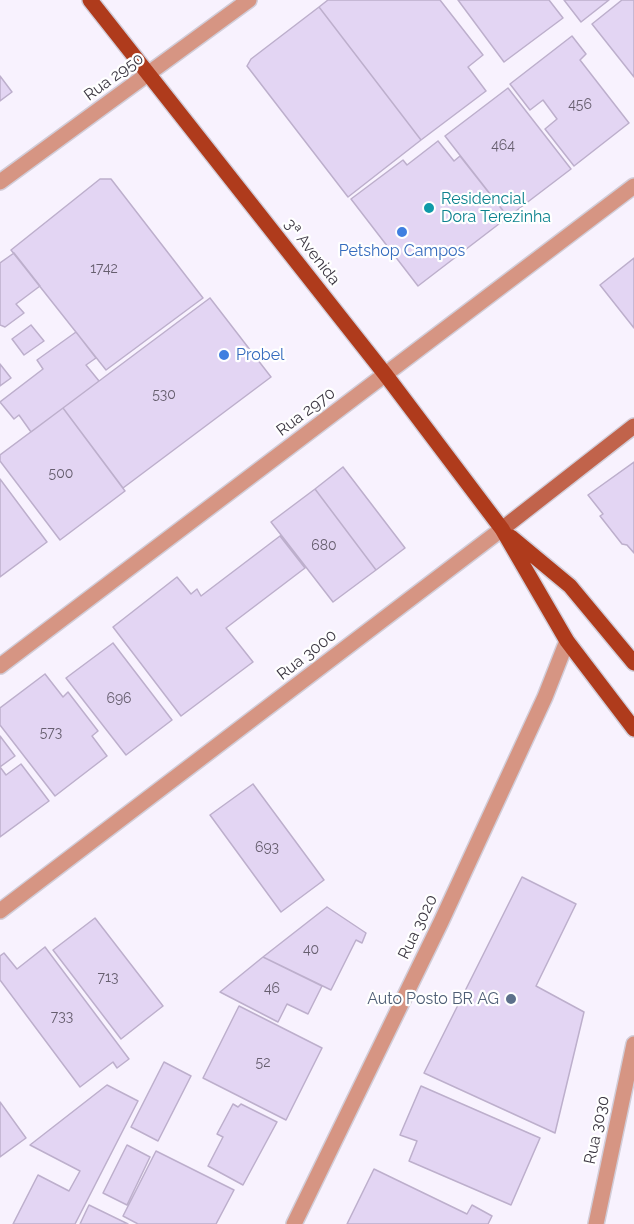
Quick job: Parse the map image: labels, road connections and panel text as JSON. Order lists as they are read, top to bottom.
{
  "streets": {
    "main road": ["3ª Avenida", "Rua 3000"],
    "street": [
      "Rua 2950",
      "Rua 2970",
      "Rua 3020",
      "Rua 3030"
    ]
  },
  "crossings": [
    ["Rua 2950", "3ª Avenida"],
    ["3ª Avenida", "Rua 2970"],
    ["3ª Avenida", "Rua 3000"],
    ["3ª Avenida", "Rua 3020"]
  ],
  "places": [
    "Residencial Dora Terezinha",
    "Petshop Campos",
    "Probel",
    "Auto Posto BR AG"
  ],
  "house_numbers": [
    "456",
    "464",
    "1742",
    "530",
    "500",
    "680",
    "696",
    "573",
    "693",
    "40",
    "713",
    "46",
    "733",
    "52"
  ]
}
